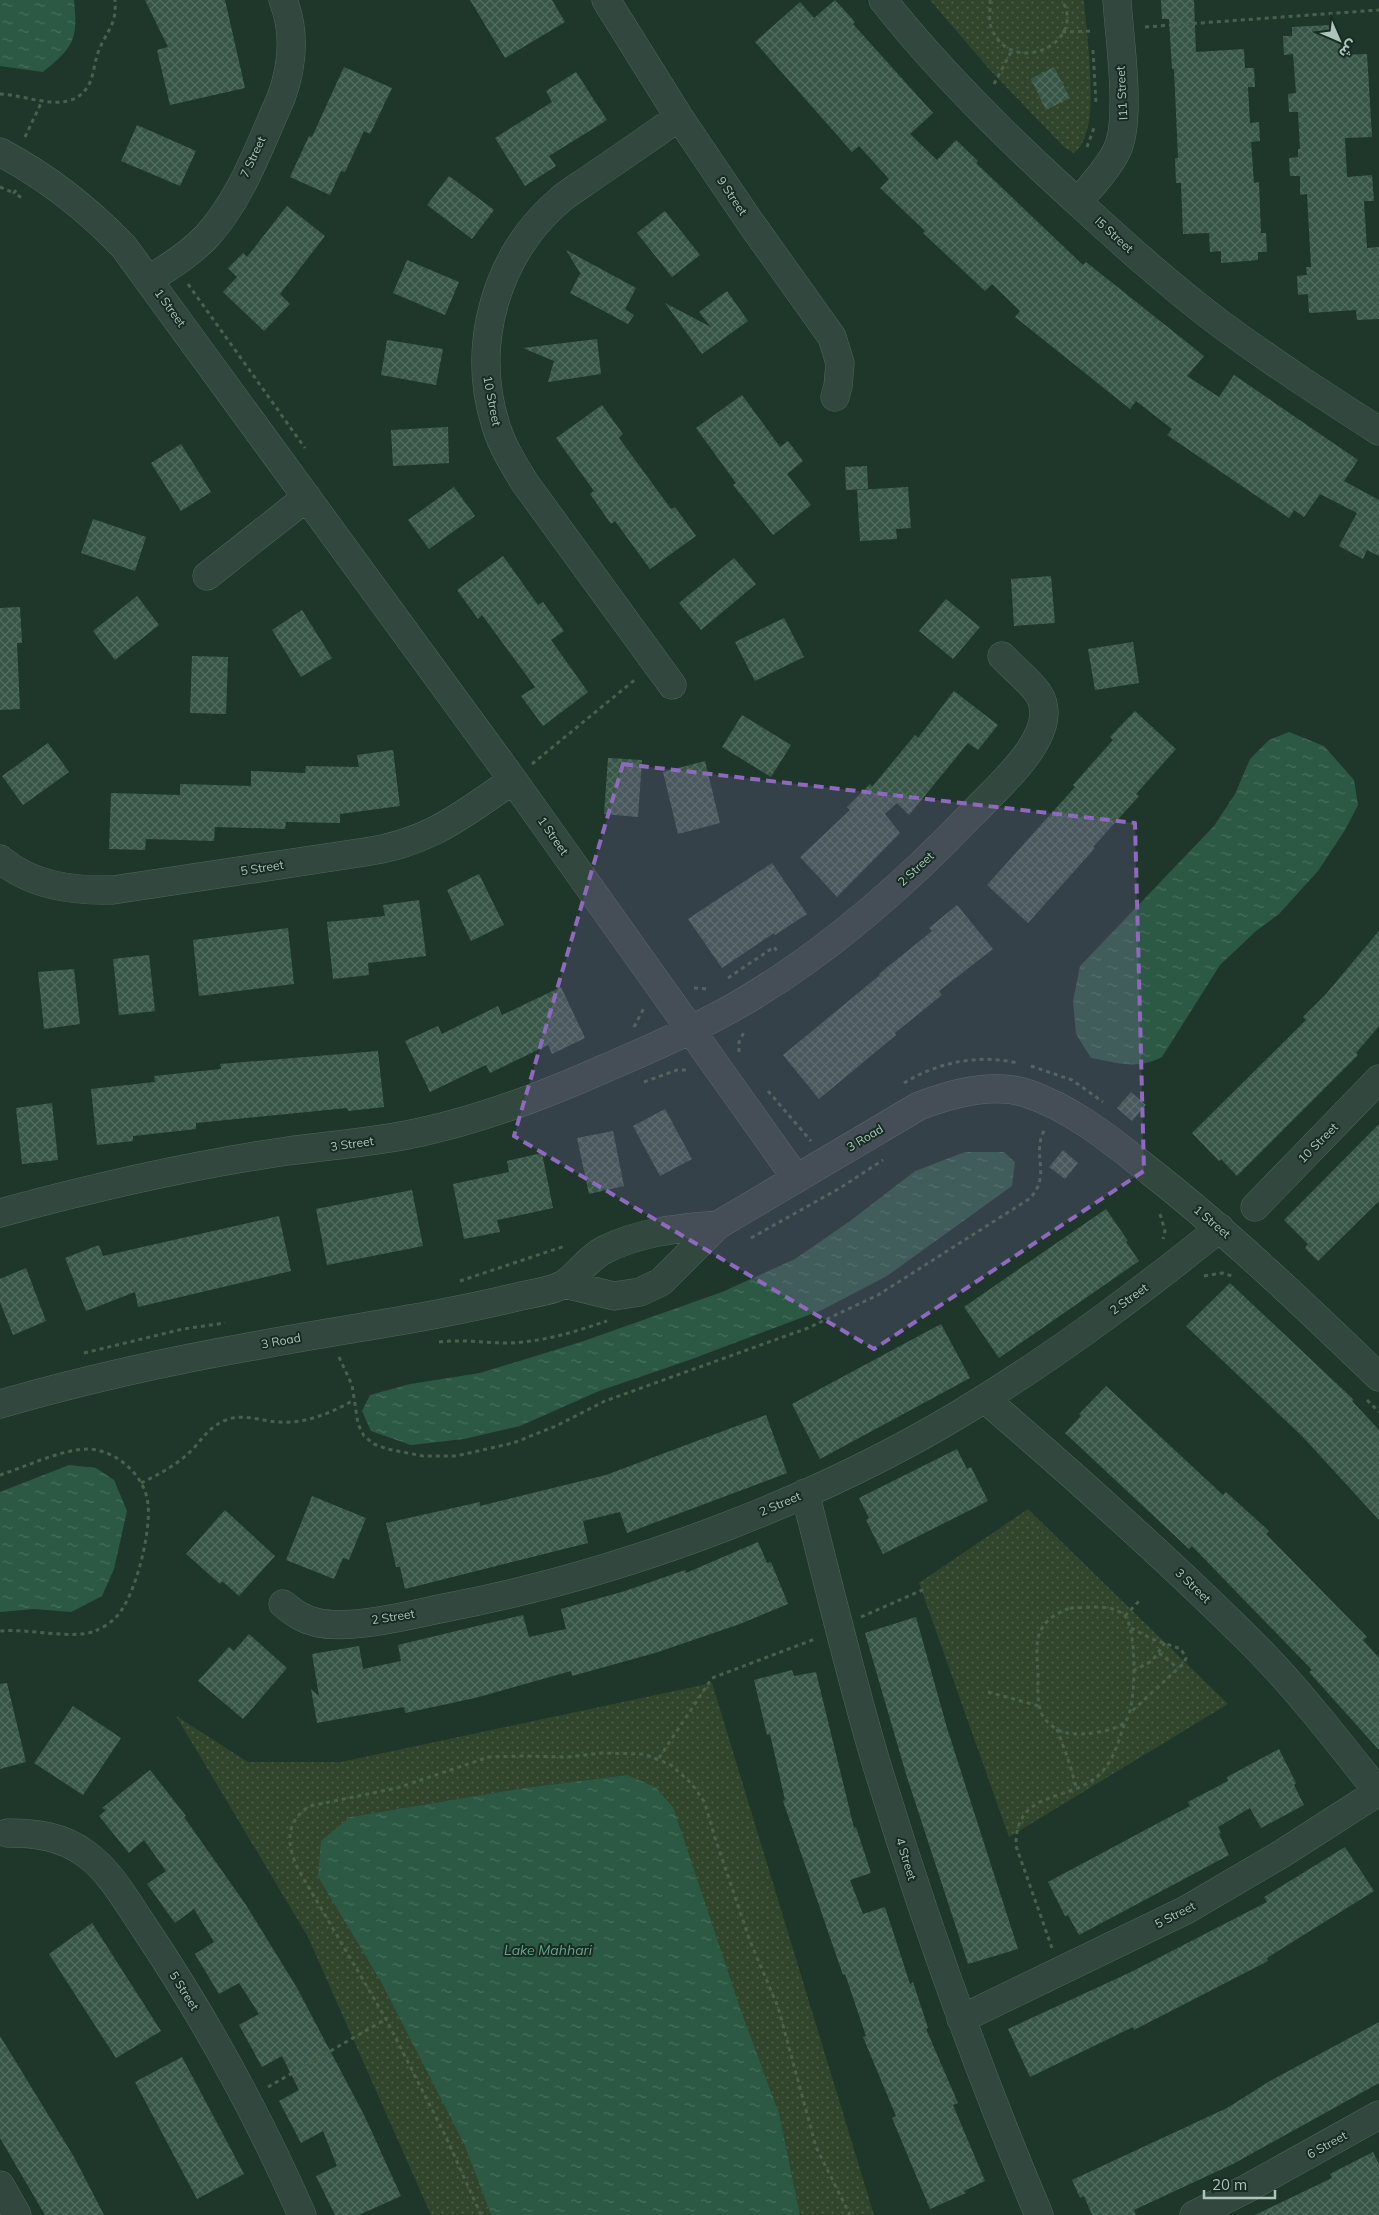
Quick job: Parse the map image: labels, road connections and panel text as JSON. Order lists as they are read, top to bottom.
{
  "streets": {
    "street": [
      "I11 Street",
      "7 Street",
      "9 Street",
      "I5 Street",
      "1 Street",
      "10 Street",
      "5 Street",
      "2 Street",
      "3 Road",
      "3 Street",
      "4 Street",
      "6 Street"
    ]
  },
  "crossings": [
    ["I11 Street", "I5 Street"],
    ["7 Street", "1 Street"],
    ["9 Street", "10 Street"],
    ["1 Street", "5 Street"],
    ["1 Street", "2 Street"],
    ["1 Street", "3 Road"],
    ["1 Street", "3 Street"],
    ["5 Street", "3 Street"],
    ["5 Street", "4 Street"],
    ["2 Street", "3 Street"],
    ["2 Street", "4 Street"]
  ],
  "water": ["Lake Mahhari"],
  "scale_bar": "20 m",
  "north": "bottom right"
}
